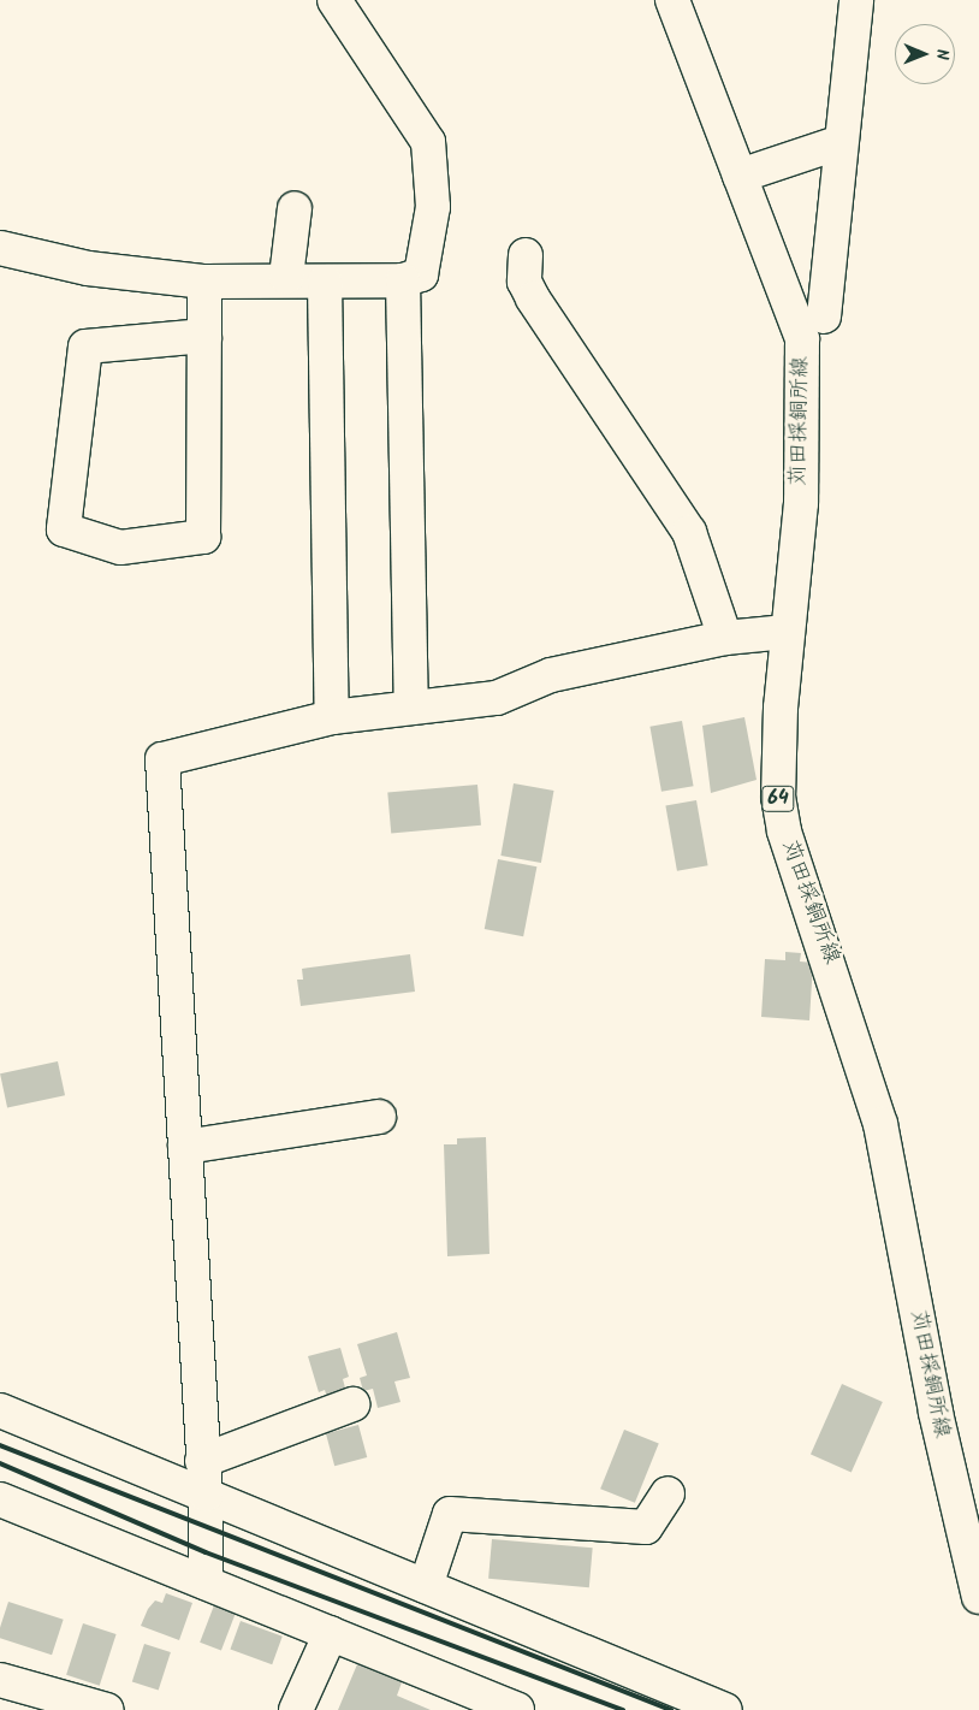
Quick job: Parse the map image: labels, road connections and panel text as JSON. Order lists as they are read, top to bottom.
{
  "streets": {
    "street": ["苅田採銅所線", "64"]
  },
  "north": "right"
}
